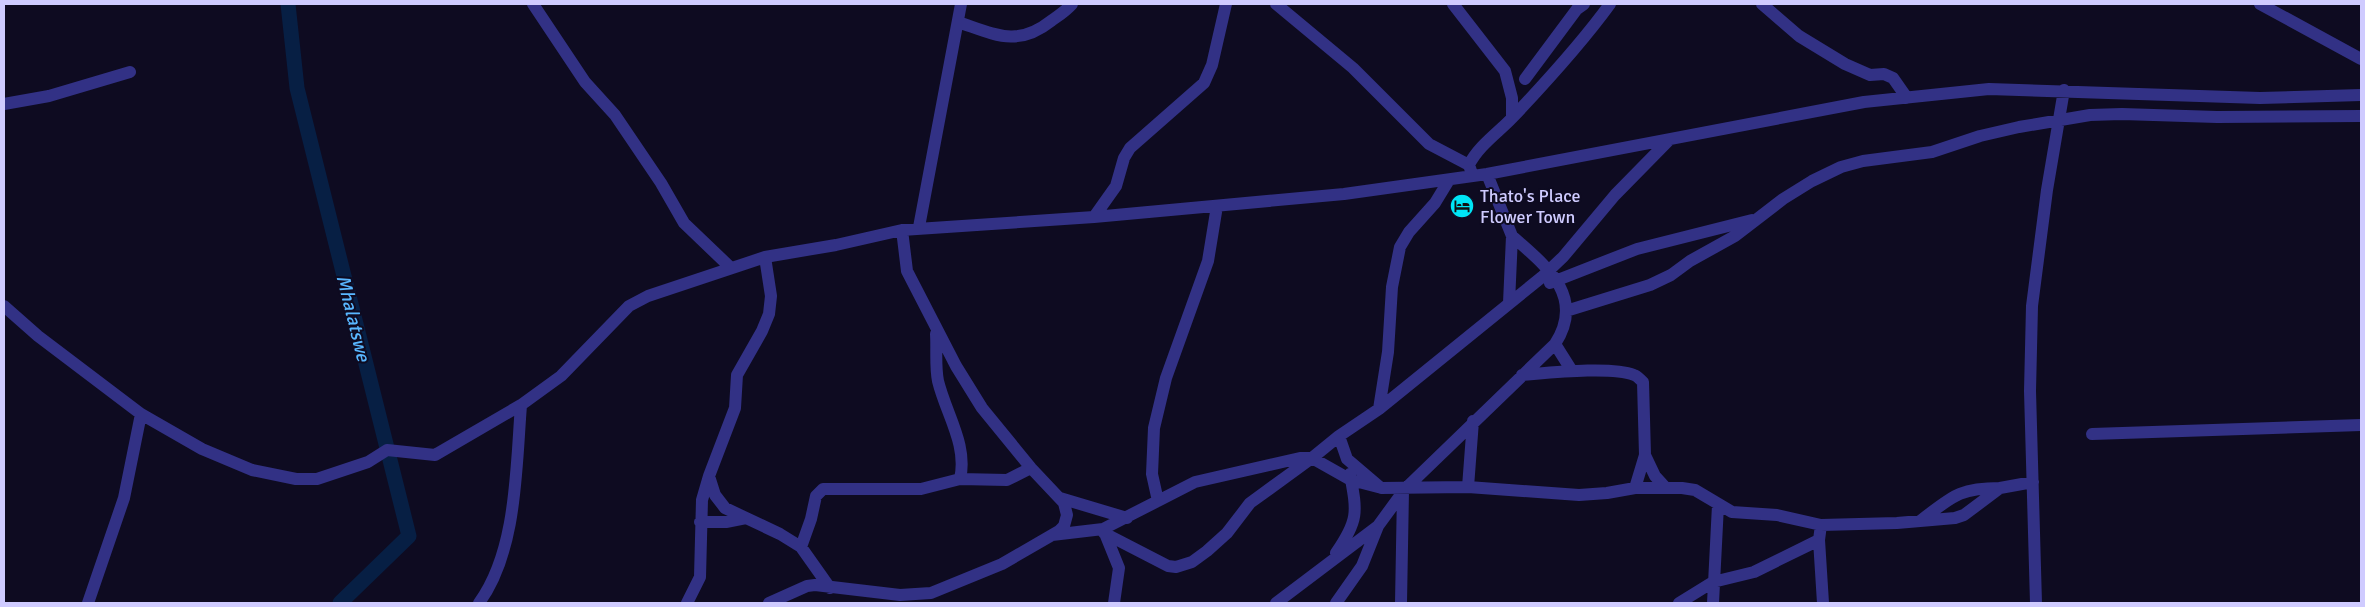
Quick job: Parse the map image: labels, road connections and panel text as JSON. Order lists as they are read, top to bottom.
{
  "water": ["Mhalatswe"],
  "places": {
    "hotel": ["Thato's Place Flower Town"]
  }
}
